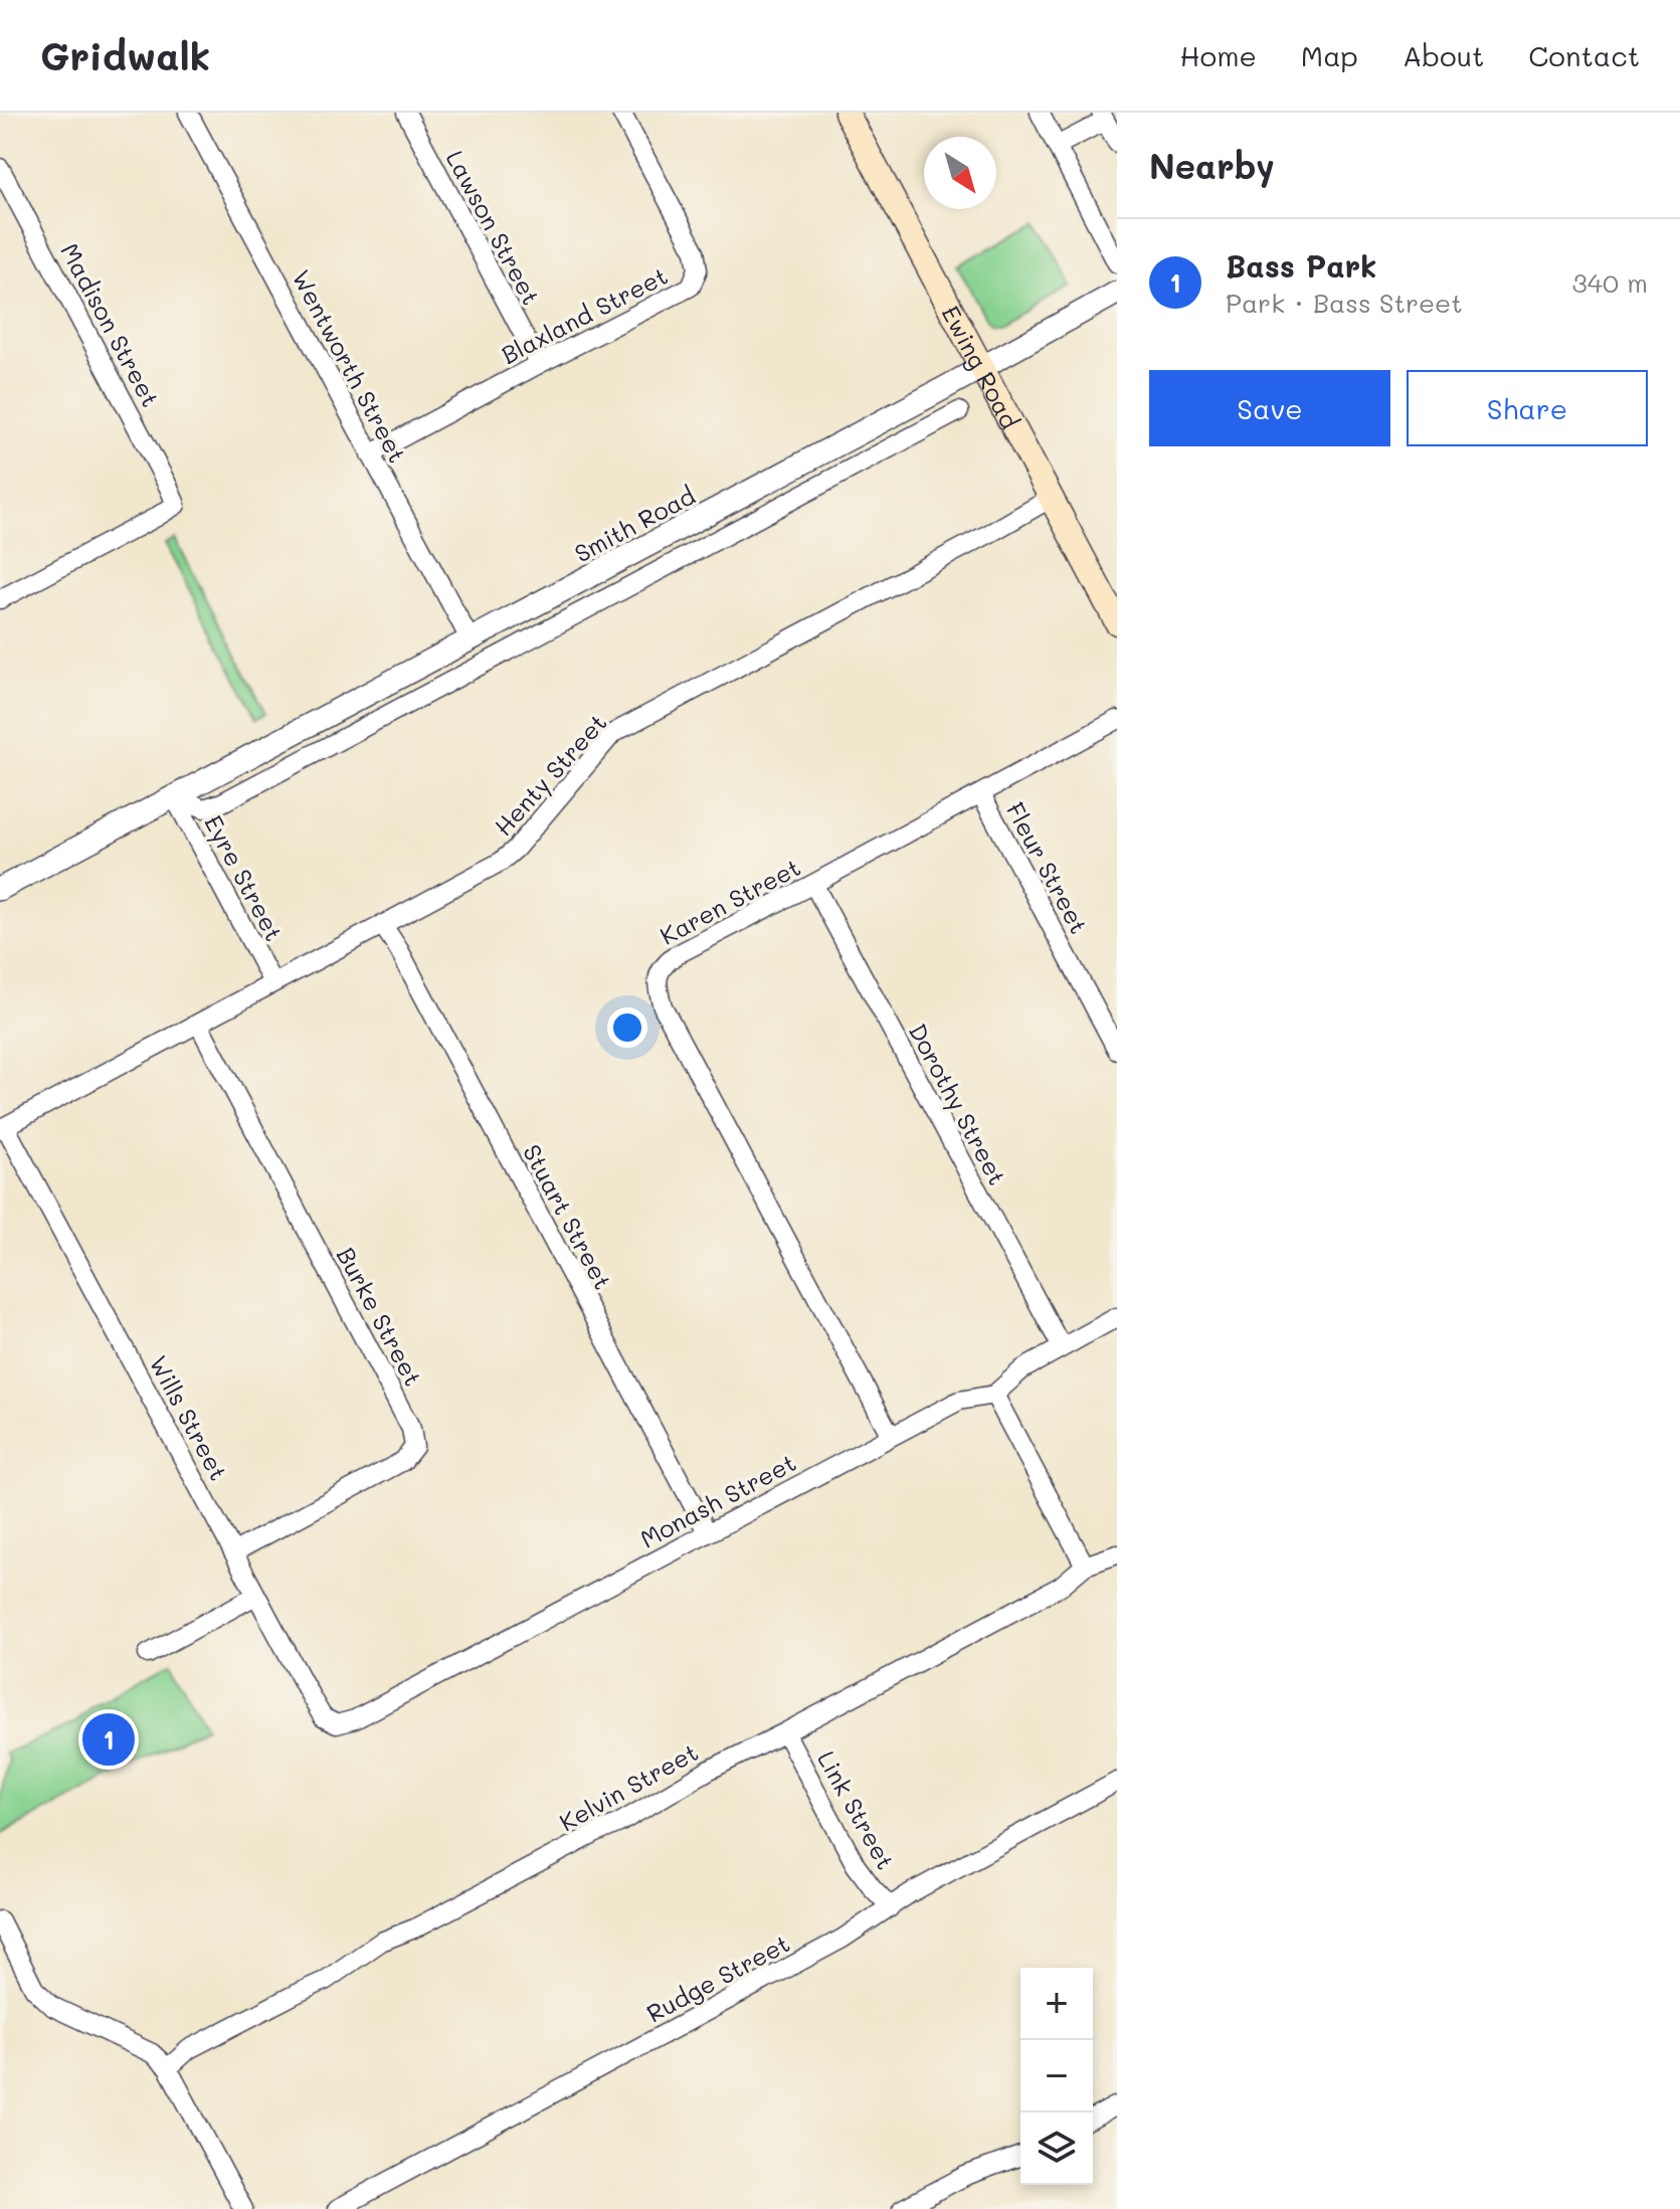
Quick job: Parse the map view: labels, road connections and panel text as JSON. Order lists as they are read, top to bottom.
{
  "streets": {
    "main road": ["Ewing Road"],
    "street": [
      "Lawson Street",
      "Blaxland Street",
      "Madison Street",
      "Wentworth Street",
      "Smith Road",
      "Henty Street",
      "Fleur Street",
      "Eyre Street",
      "Karen Street",
      "Dorothy Street",
      "Stuart Street",
      "Burke Street",
      "Wills Street",
      "Monash Street",
      "Kelvin Street",
      "Link Street",
      "Rudge Street"
    ]
  },
  "crossings": [
    ["Lawson Street", "Blaxland Street"],
    ["Blaxland Street", "Wentworth Street"],
    ["Wentworth Street", "Smith Road"],
    ["Ewing Road", "Smith Road"],
    ["Ewing Road", "Henty Street"],
    ["Smith Road", "Eyre Street"],
    ["Henty Street", "Eyre Street"],
    ["Henty Street", "Stuart Street"],
    ["Henty Street", "Burke Street"],
    ["Henty Street", "Wills Street"],
    ["Fleur Street", "Karen Street"],
    ["Karen Street", "Dorothy Street"],
    ["Karen Street", "Monash Street"],
    ["Dorothy Street", "Monash Street"],
    ["Stuart Street", "Monash Street"],
    ["Burke Street", "Wills Street"],
    ["Wills Street", "Monash Street"],
    ["Kelvin Street", "Link Street"],
    ["Link Street", "Rudge Street"]
  ],
  "north": "bottom right",
  "page": {
    "header": "Gridwalk",
    "nav": [
      "Home",
      "Map",
      "About",
      "Contact"
    ],
    "heading": "Nearby",
    "list": [
      {
        "mark": "1",
        "name": "Bass Park",
        "note": "Park · Bass Street",
        "value": "340 m"
      }
    ],
    "buttons": ["Save", "Share"],
    "pins": "1",
    "map_buttons": ["+", "−"]
  }
}
